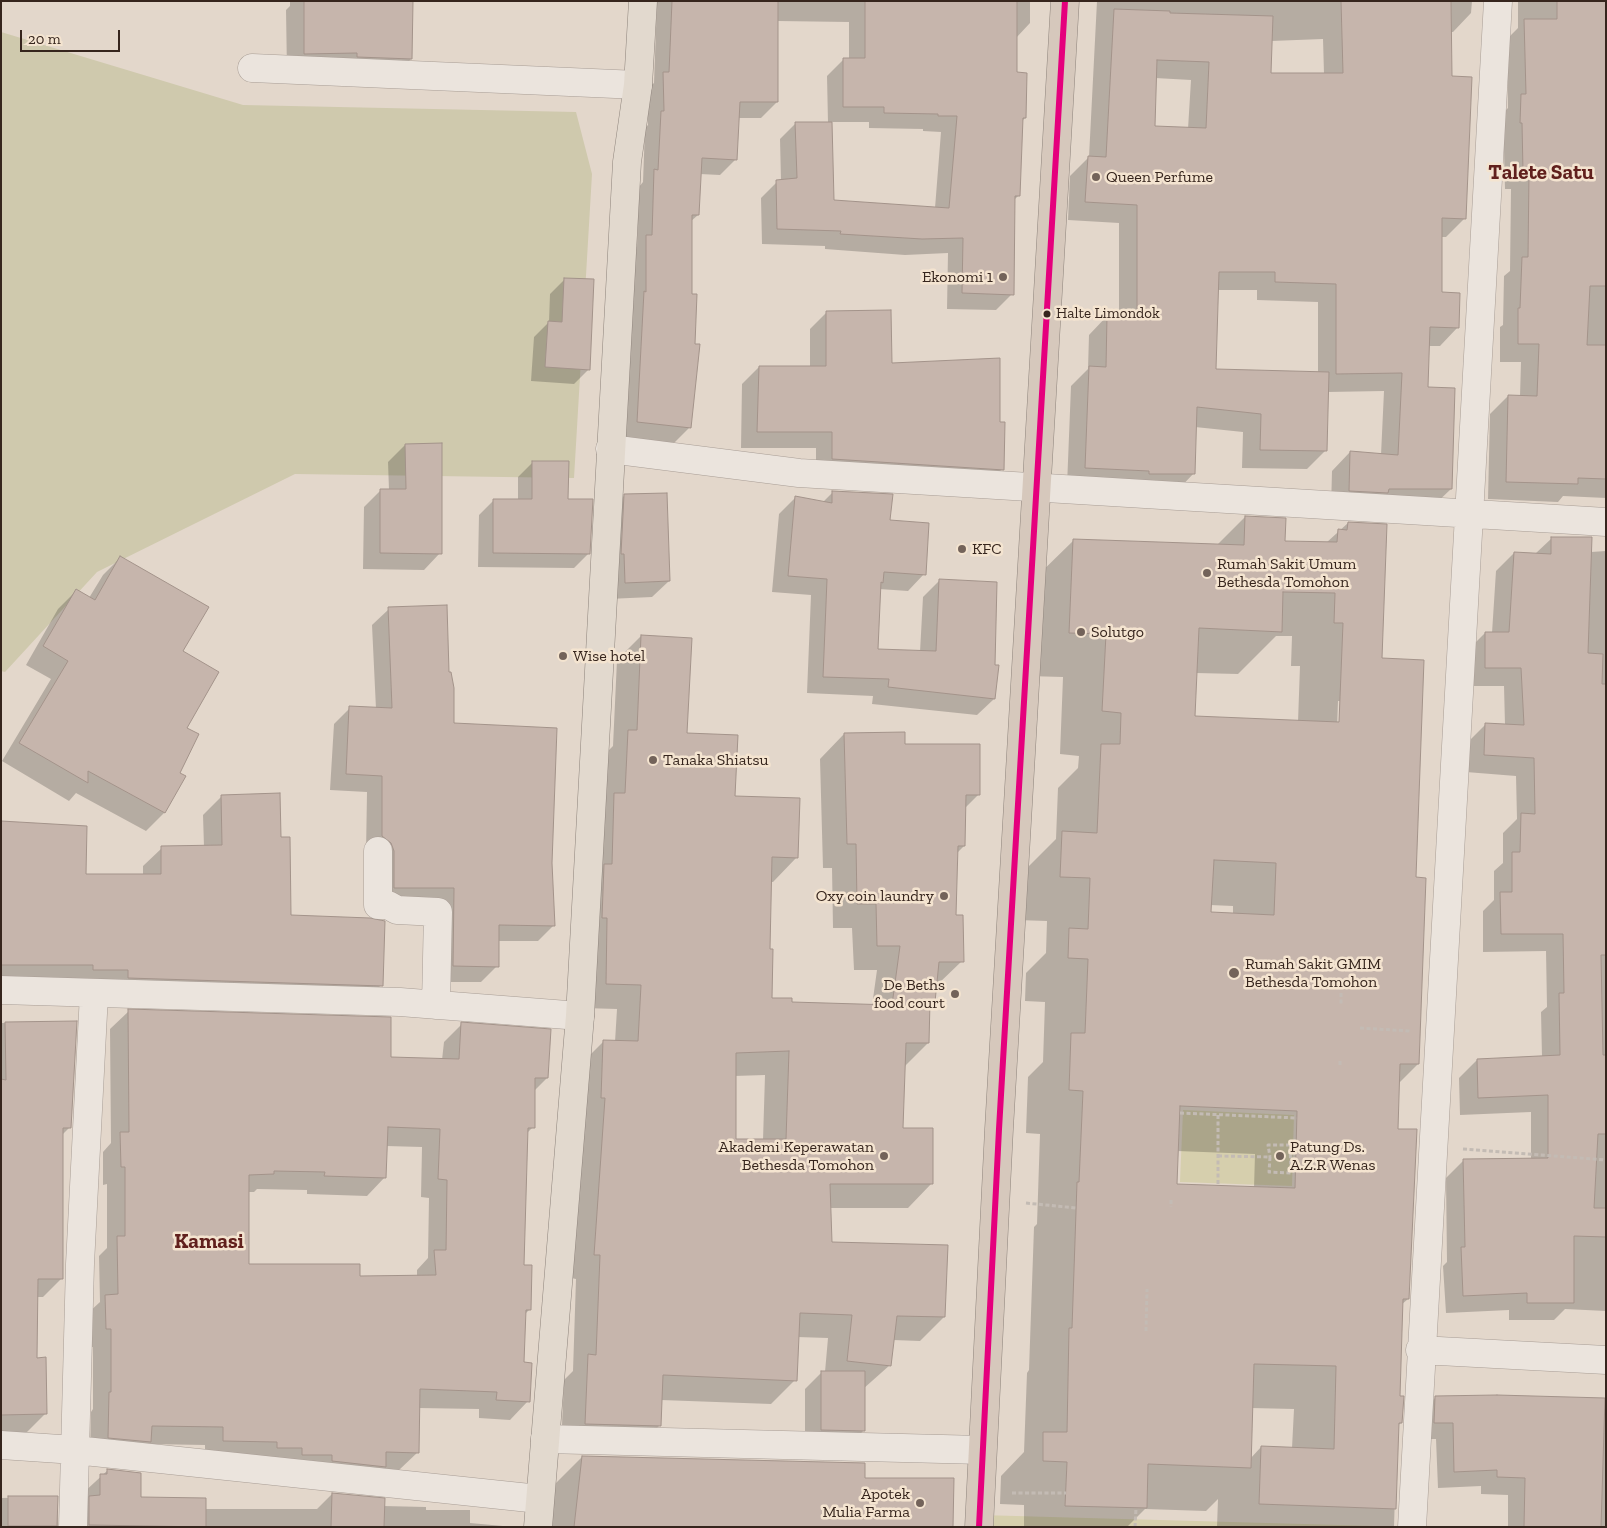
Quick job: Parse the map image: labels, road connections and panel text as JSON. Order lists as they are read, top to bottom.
{
  "districts": ["Talete Satu", "Kamasi"],
  "places": [
    "Queen Perfume",
    "Ekonomi 1",
    "Halte Limondok",
    "KFC",
    "Rumah Sakit Umum Bethesda Tomohon",
    "Solutgo",
    "Wise hotel",
    "Tanaka Shiatsu",
    "Oxy coin laundry",
    "Rumah Sakit GMIM Bethesda Tomohon",
    "De Beths food court",
    "Akademi Keperawatan Bethesda Tomohon",
    "Patung Ds. A.Z.R Wenas",
    "Apotek Mulia Farma"
  ],
  "scale_bar": "20 m"
}
